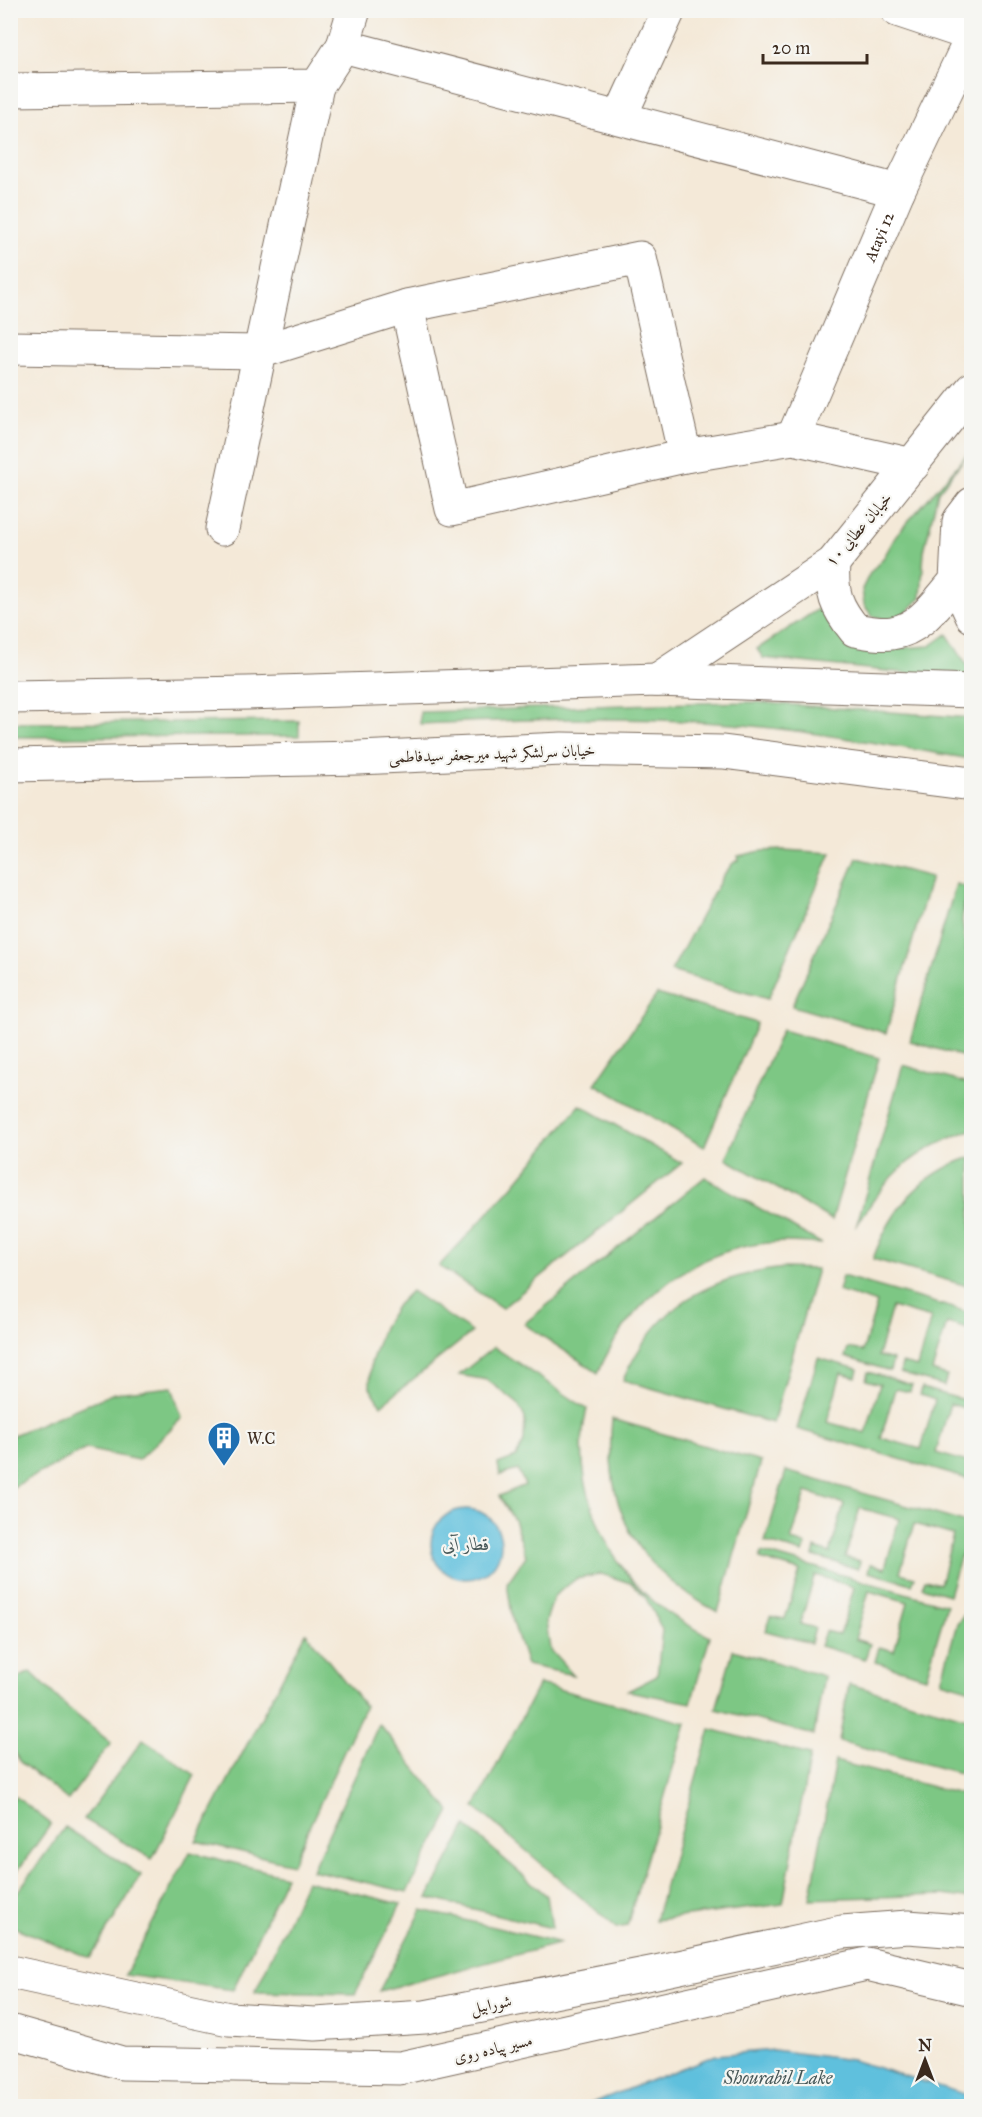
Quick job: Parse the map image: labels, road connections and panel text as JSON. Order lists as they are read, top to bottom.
{
  "streets": {
    "street": [
      "Atayi 12",
      "خیابان عطایی ۱۰",
      "خیابان سرلشکر شهید میرجعفر سیدفاطمی",
      "شورابیل",
      "مسیر پیاده روی"
    ]
  },
  "water": ["قطار آبی", "Shourabil Lake"],
  "places": {
    "building": ["W.C"]
  },
  "scale_bar": "20 m",
  "north": "top"
}
